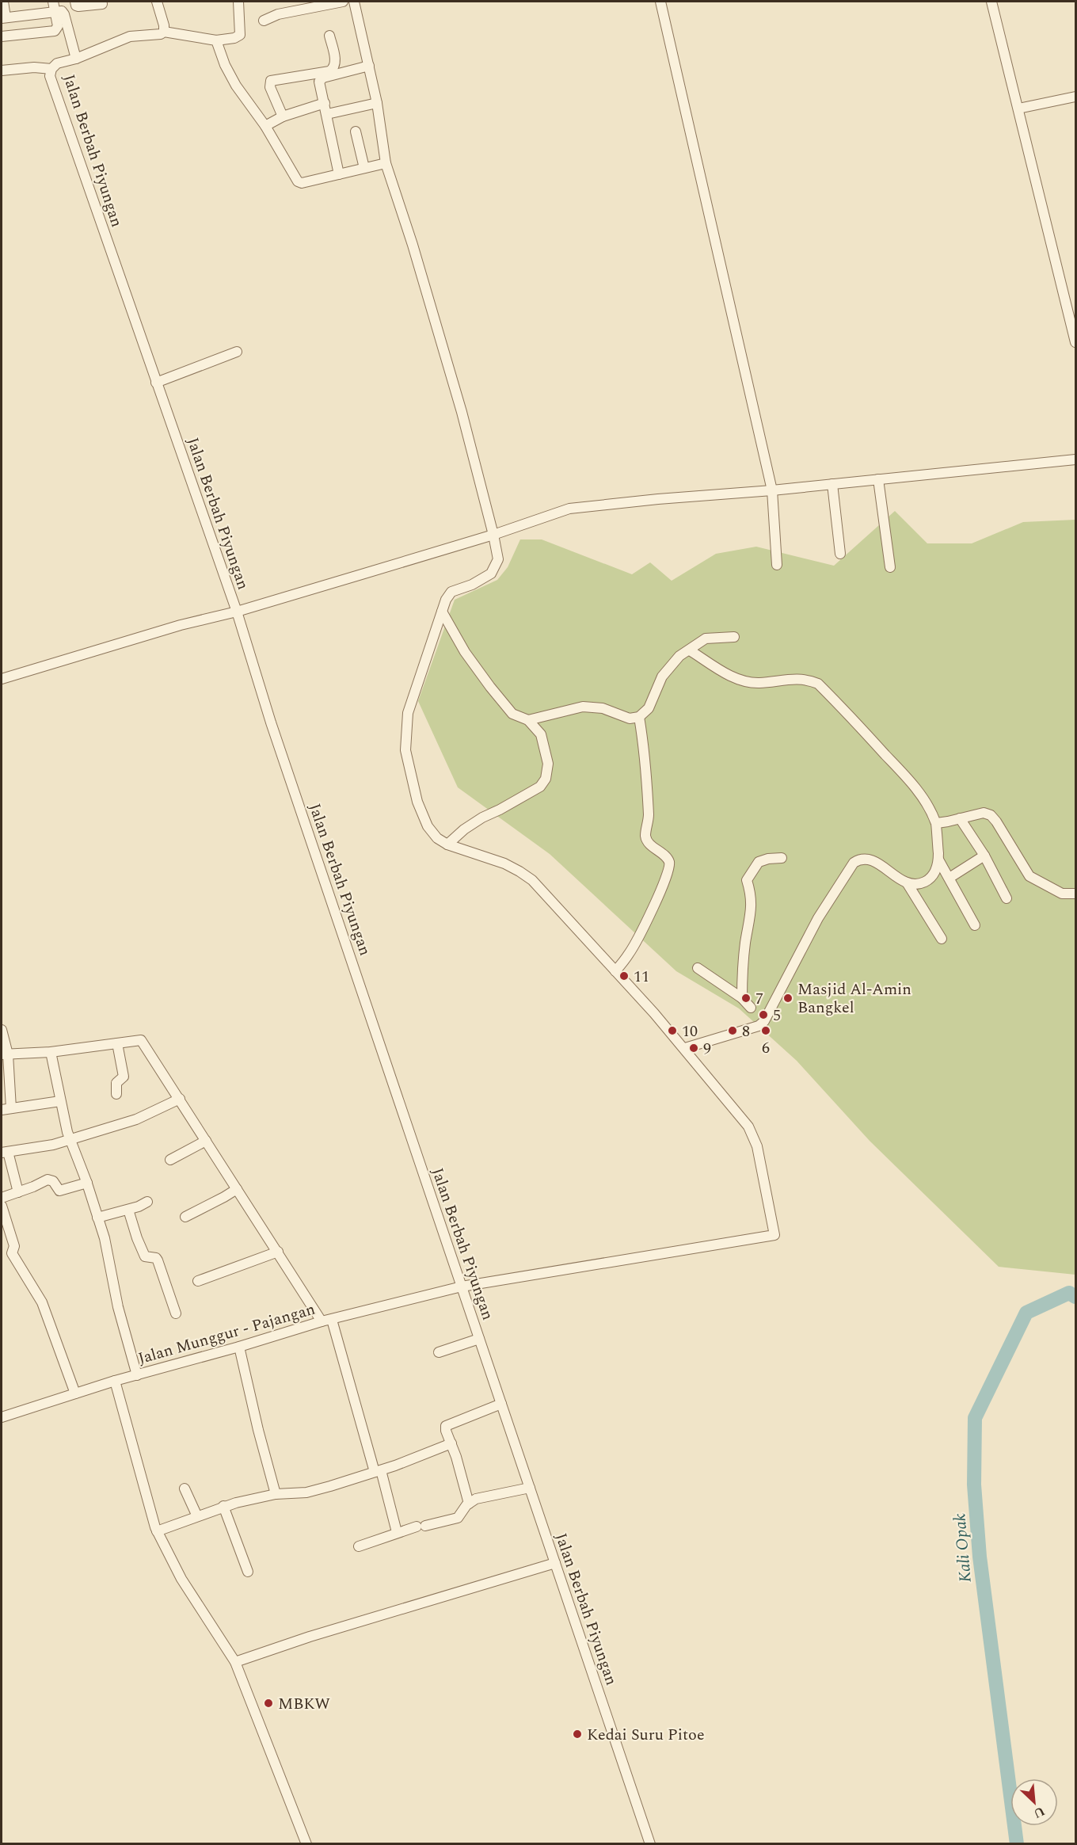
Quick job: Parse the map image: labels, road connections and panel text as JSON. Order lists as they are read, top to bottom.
{
  "streets": {
    "street": ["Jalan Berbah Piyungan", "Jalan Munggur - Pajangan"]
  },
  "crossings": [
    ["Jalan Berbah Piyungan", "Jalan Munggur - Pajangan"]
  ],
  "water": ["Kali Opak"],
  "places": [
    "11",
    "7",
    "Masjid Al-Amin Bangkel",
    "5",
    "10",
    "8",
    "6",
    "9",
    "MBKW",
    "Kedai Suru Pitoe"
  ],
  "north": "bottom right"
}
